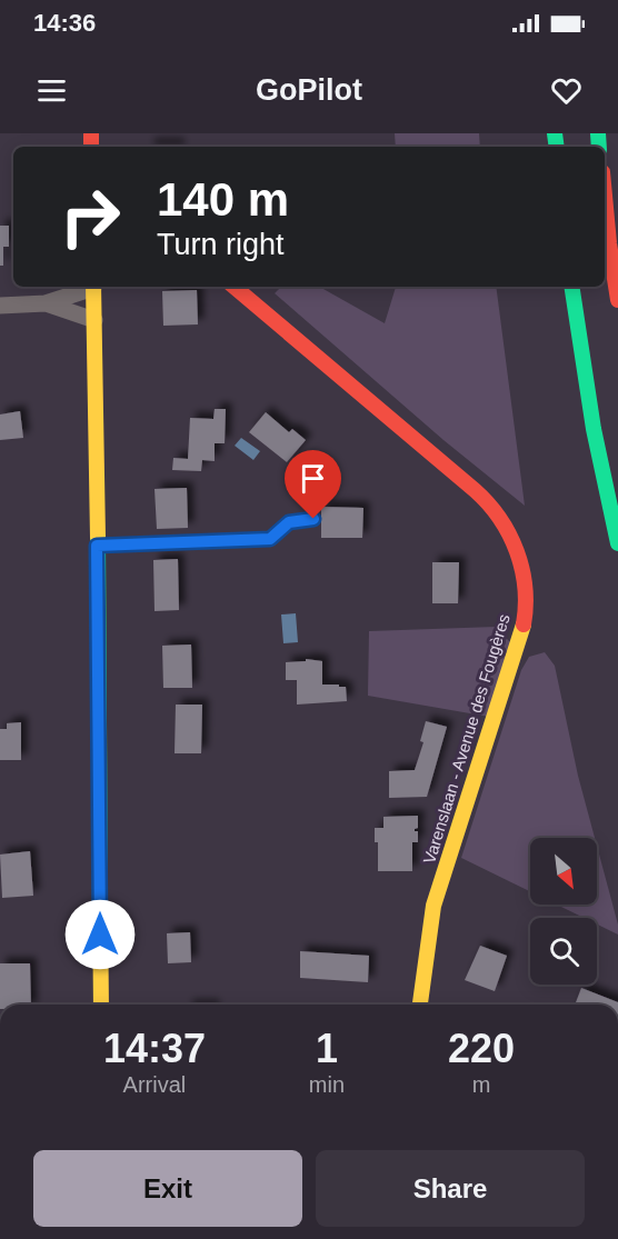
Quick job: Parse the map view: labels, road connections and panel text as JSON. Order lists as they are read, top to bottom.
{
  "streets": {
    "main road": ["Varenslaan - Avenue des Fougères"]
  },
  "north": "bottom right",
  "page": {
    "status": "14:36",
    "header": "GoPilot",
    "turn": ["140 m", "Turn right"],
    "eta": [
      "14:37",
      "Arrival",
      "1",
      "min",
      "220",
      "m"
    ],
    "buttons": ["Exit", "Share"]
  }
}
